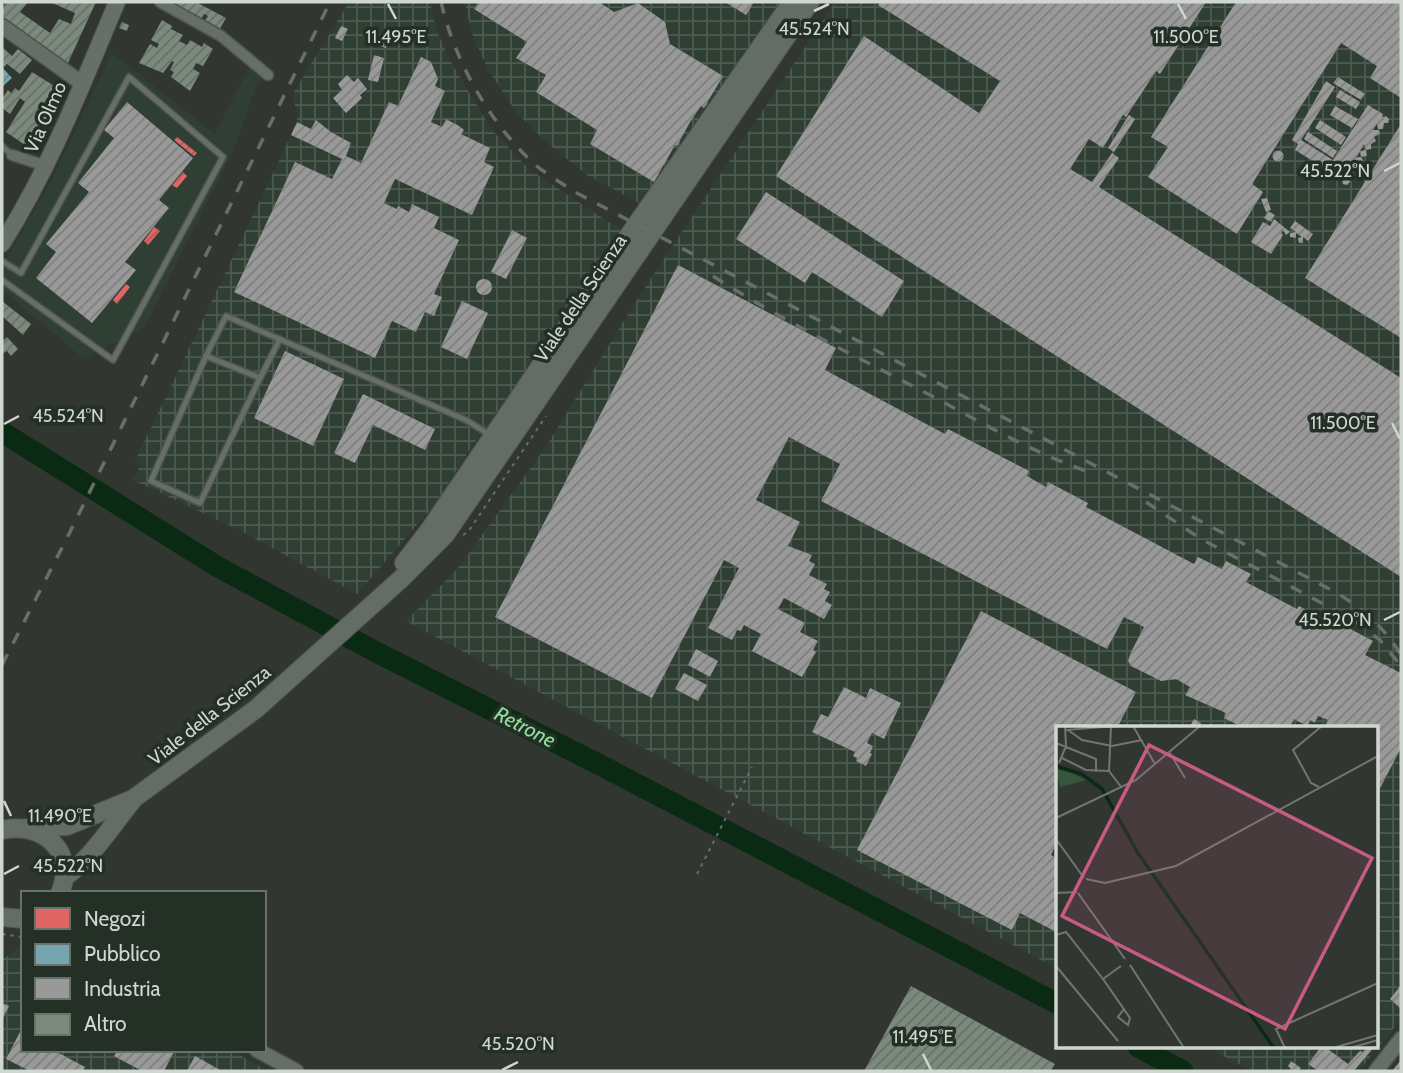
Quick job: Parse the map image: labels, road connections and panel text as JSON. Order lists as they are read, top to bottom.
{
  "streets": {
    "main road": ["Via Olmo", "Viale della Scienza"]
  },
  "water": ["Retrone"],
  "legend": [
    "Negozi",
    "Pubblico",
    "Industria",
    "Altro"
  ],
  "coordinates": [
    "45.524°N",
    "11.495°E",
    "11.500°E",
    "45.522°N",
    "45.520°N",
    "11.490°E"
  ]
}
